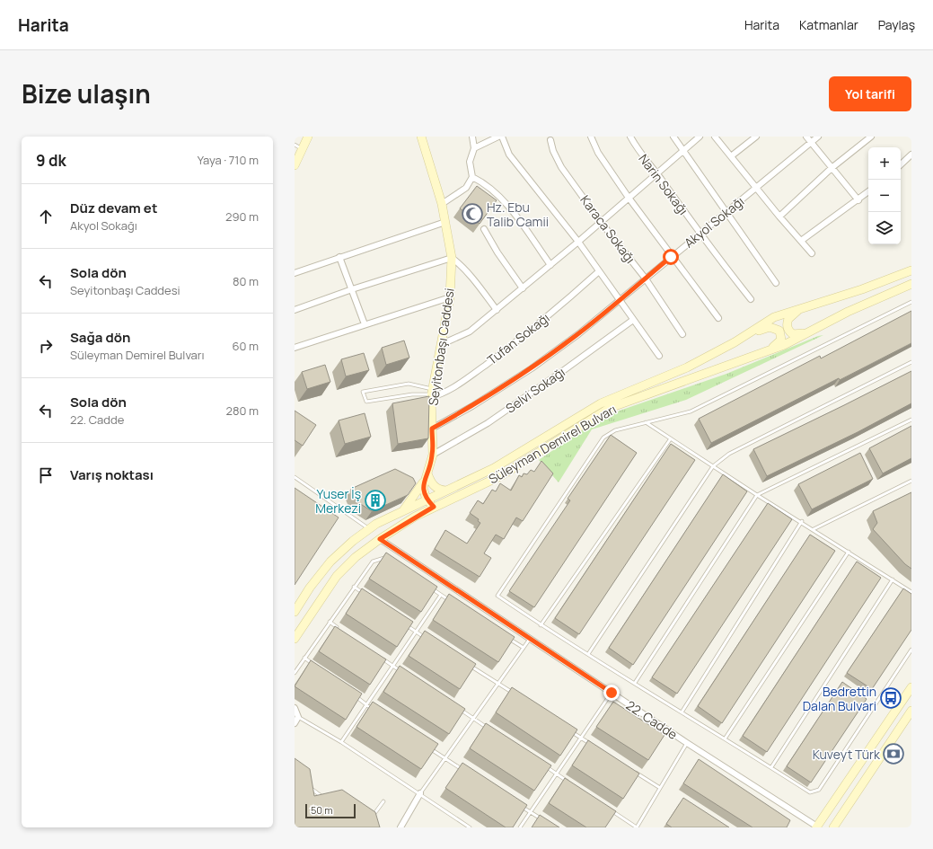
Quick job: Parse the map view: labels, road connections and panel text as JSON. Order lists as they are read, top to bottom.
{
  "streets": {
    "main road": ["Seyitonbaşı Caddesi", "Süleyman Demirel Bulvarı"],
    "street": [
      "Narin Sokağı",
      "Akyol Sokağı",
      "Karaca Sokağı",
      "Tufan Sokağı",
      "Selvi Sokağı",
      "22. Cadde"
    ]
  },
  "crossings": [
    ["Narin Sokağı", "Akyol Sokağı"],
    ["Akyol Sokağı", "Karaca Sokağı"],
    ["Akyol Sokağı", "Seyitonbaşı Caddesi"],
    ["Tufan Sokağı", "Seyitonbaşı Caddesi"],
    ["Seyitonbaşı Caddesi", "Selvi Sokağı"],
    ["Seyitonbaşı Caddesi", "Süleyman Demirel Bulvarı"],
    ["Süleyman Demirel Bulvarı", "22. Cadde"]
  ],
  "places": {
    "mosque": ["Hz. Ebu Talib Camii"],
    "building": ["Yuser İş Merkezi"],
    "bus stop": ["Bedrettin Dalan Bulvari"],
    "bank": ["Kuveyt Türk"]
  },
  "scale_bar": "50 m",
  "page": {
    "header": "Harita",
    "nav": ["Harita", "Katmanlar", "Paylaş"],
    "title": "Bize ulaşın",
    "buttons": "Yol tarifi",
    "heading": ["9 dk", "Yaya · 710 m"],
    "map_buttons": ["+", "−"],
    "list": [
      ["Düz devam et", "Akyol Sokağı", "290 m"],
      ["Sola dön", "Seyitonbaşı Caddesi", "80 m"],
      ["Sağa dön", "Süleyman Demirel Bulvarı", "60 m"],
      ["Sola dön", "22. Cadde", "280 m"],
      "Varış noktası"
    ],
    "scale": "50 m"
  }
}
